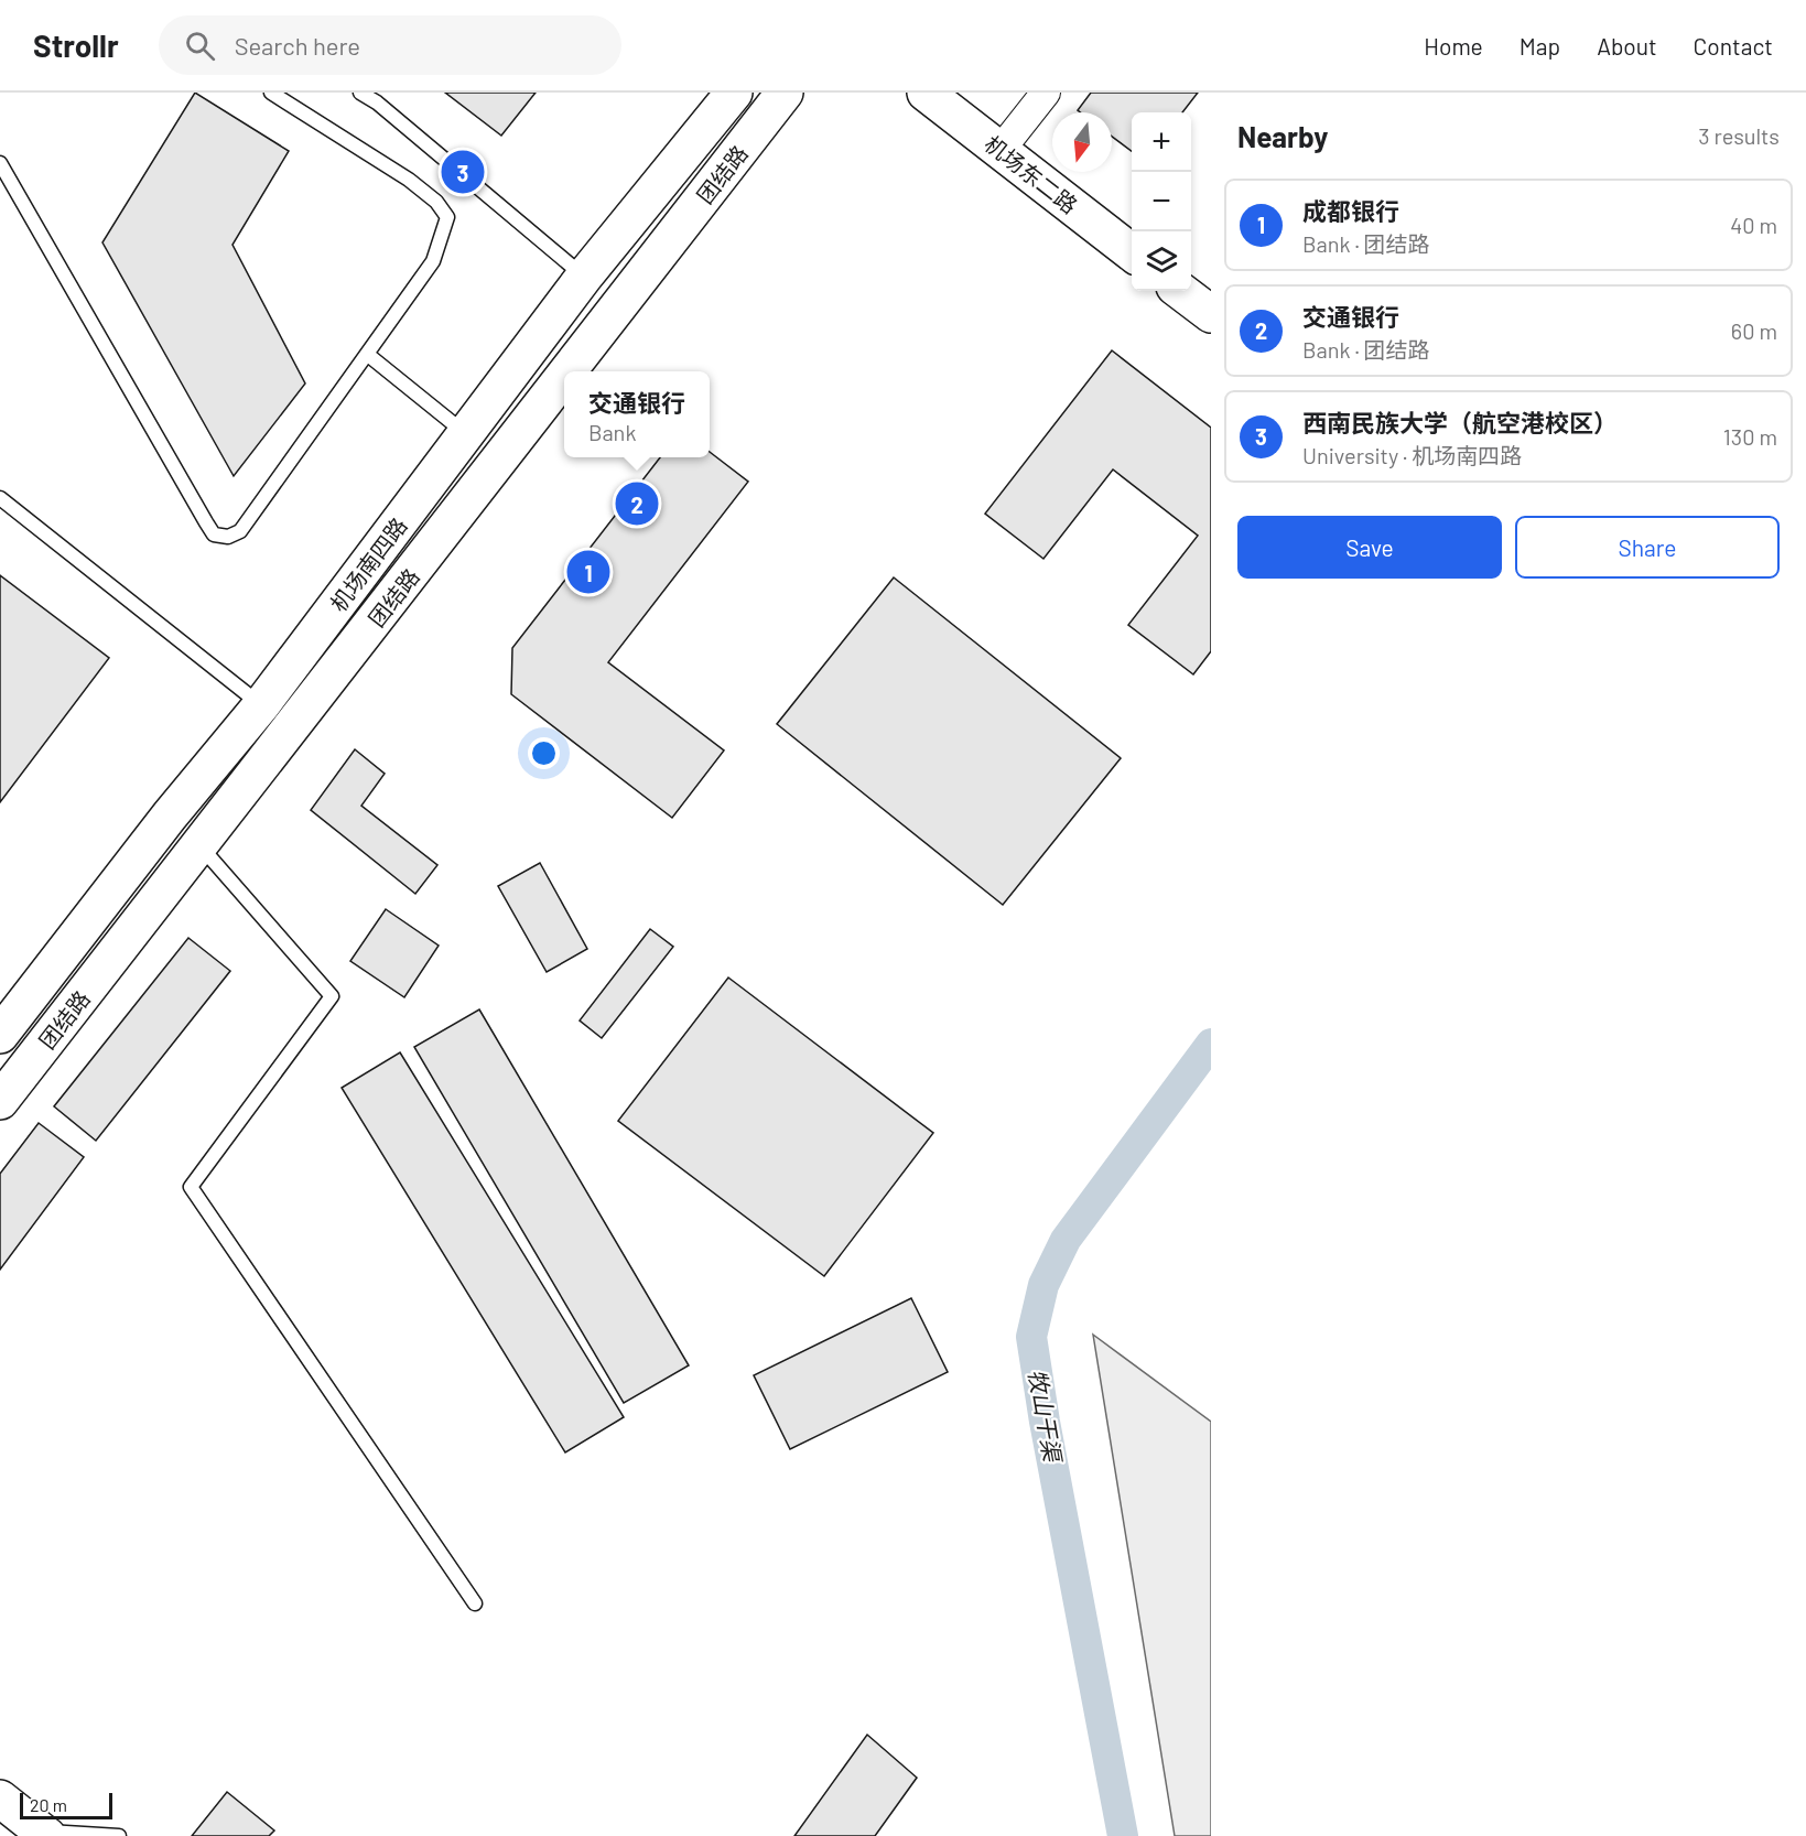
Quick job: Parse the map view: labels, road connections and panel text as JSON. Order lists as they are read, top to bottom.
{
  "streets": {
    "main road": ["团结路", "机场东二路", "机场南四路"]
  },
  "water": ["牧山干渠"],
  "scale_bar": "20 m",
  "north": "bottom",
  "page": {
    "header": "Strollr",
    "search": "Search here",
    "nav": [
      "Home",
      "Map",
      "About",
      "Contact"
    ],
    "heading": ["Nearby", "3 results"],
    "map_buttons": ["+", "−"],
    "pins": ["3", "2", "1"],
    "list": [
      {
        "mark": "1",
        "name": "成都银行",
        "note": "Bank · 团结路",
        "value": "40 m"
      },
      {
        "mark": "2",
        "name": "交通银行",
        "note": "Bank · 团结路",
        "value": "60 m"
      },
      {
        "mark": "3",
        "name": "西南民族大学（航空港校区）",
        "note": "University · 机场南四路",
        "value": "130 m"
      }
    ],
    "popup": ["交通银行", "Bank"],
    "buttons": ["Save", "Share"],
    "scale": "20 m"
  }
}
